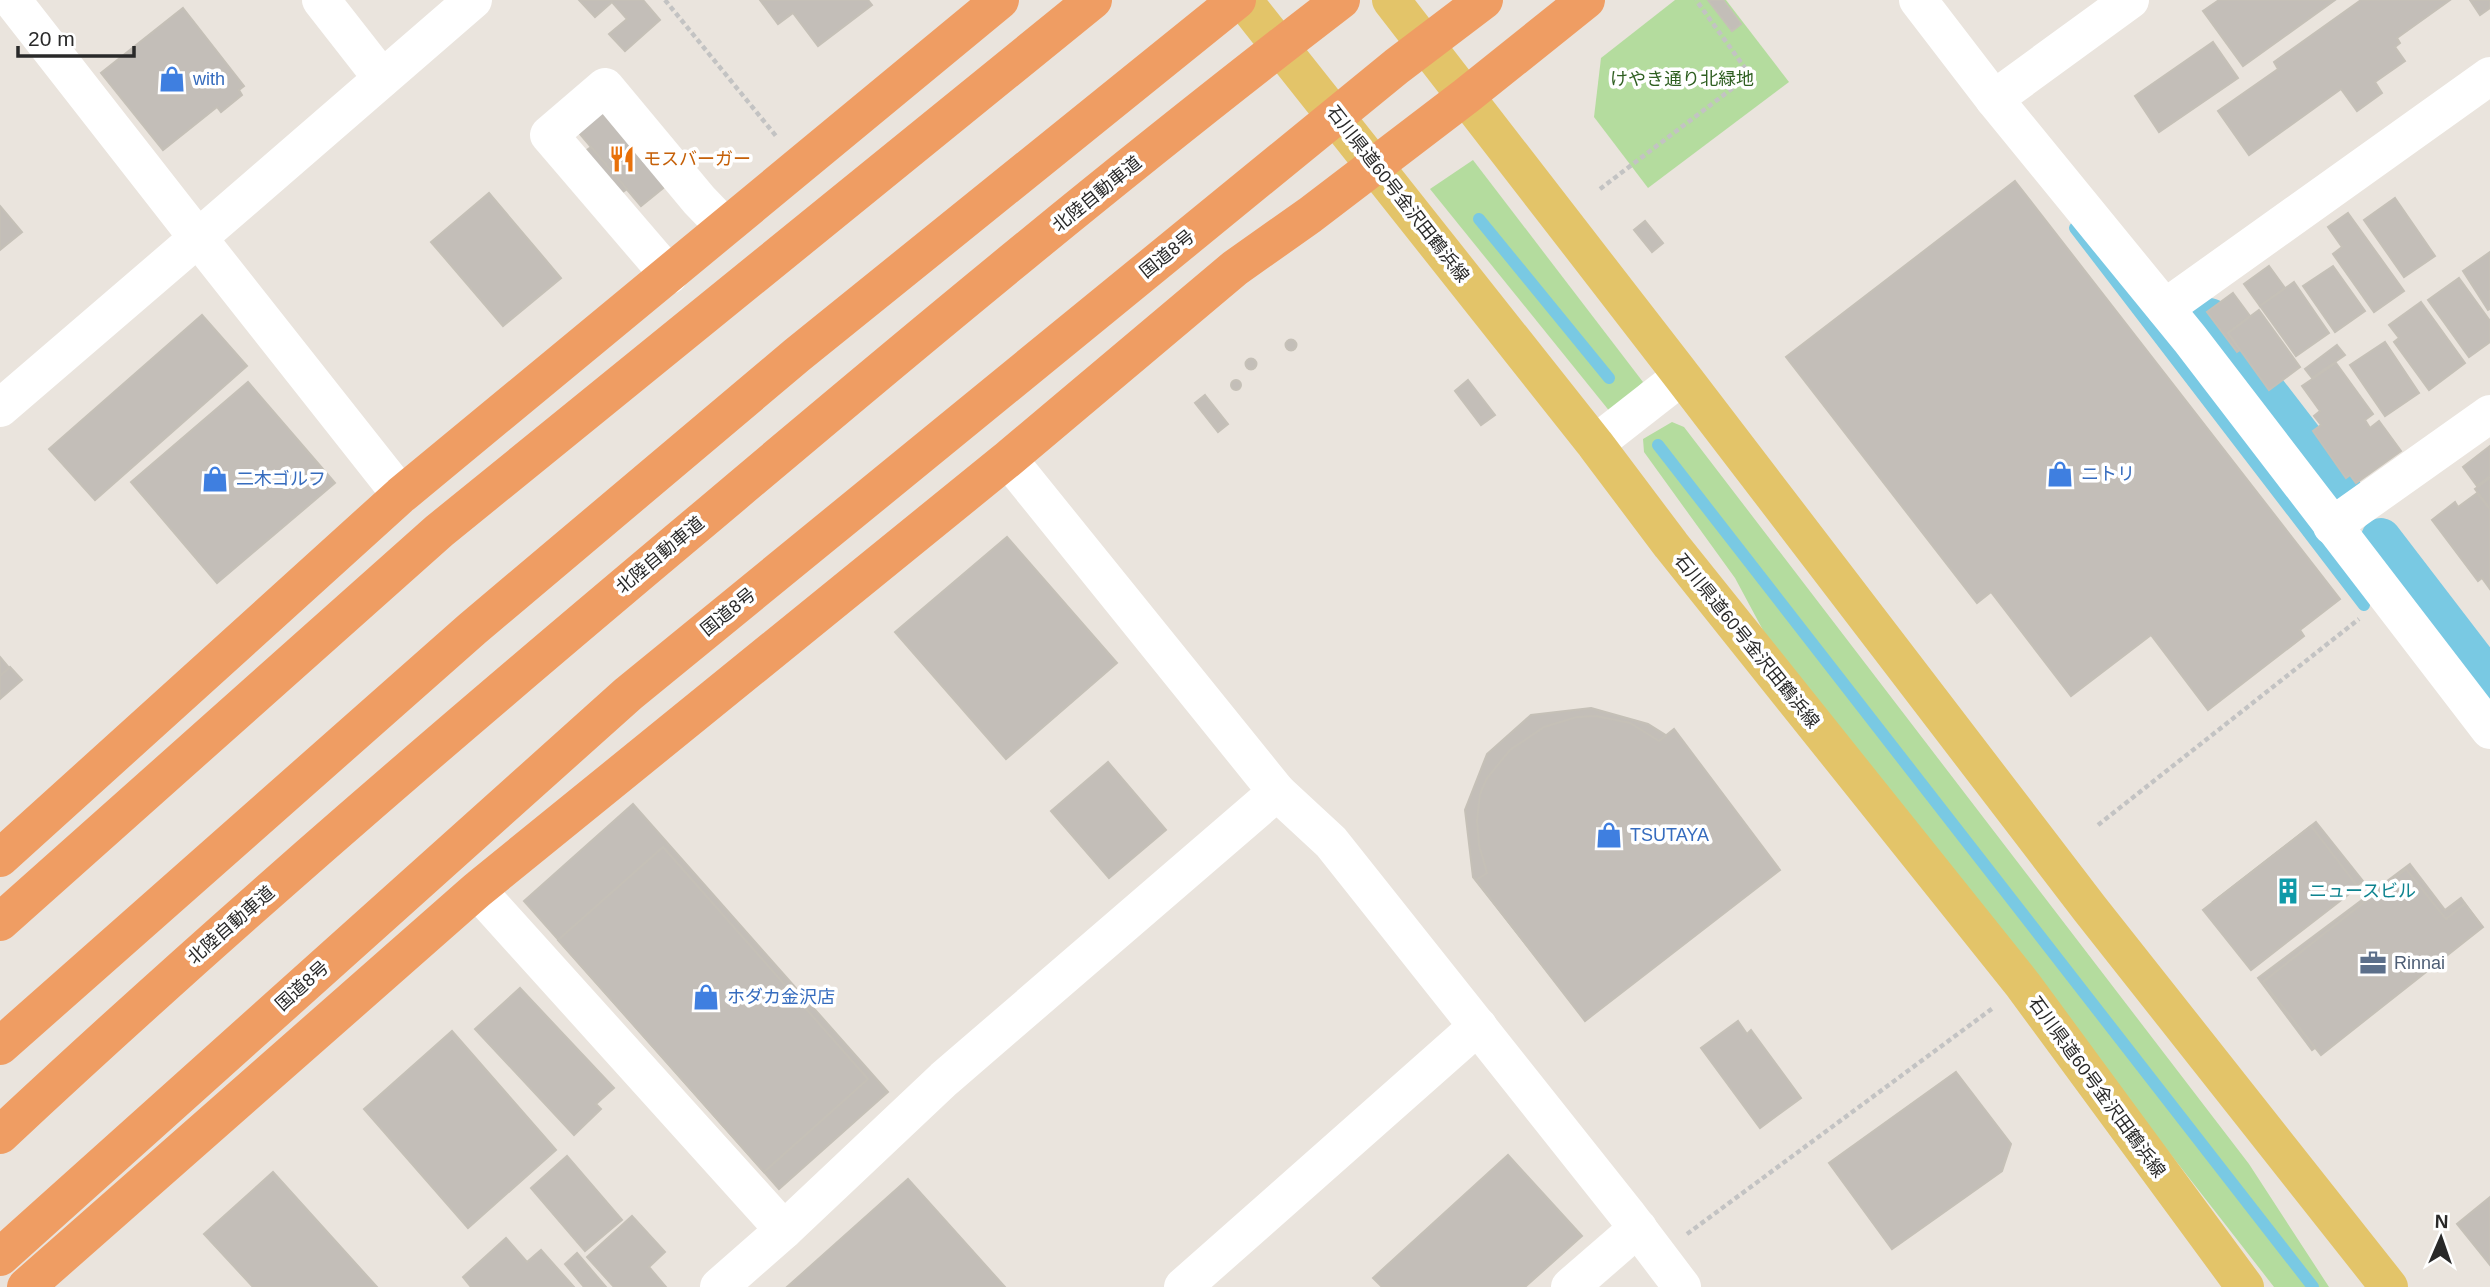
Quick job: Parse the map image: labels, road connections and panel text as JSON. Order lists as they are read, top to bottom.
{
  "streets": {
    "highway": ["北陸自動車道", "国道8号"],
    "main road": ["石川県道60号金沢田鶴浜線"]
  },
  "parks": ["けやき通り北緑地"],
  "places": {
    "shop": [
      "with",
      "ニトリ",
      "二木ゴルフ",
      "TSUTAYA",
      "ホダカ金沢店"
    ],
    "restaurant": ["モスバーガー"],
    "building": ["ニュースビル"],
    "office": ["Rinnai"]
  },
  "scale_bar": "20 m",
  "north": "top"
}
